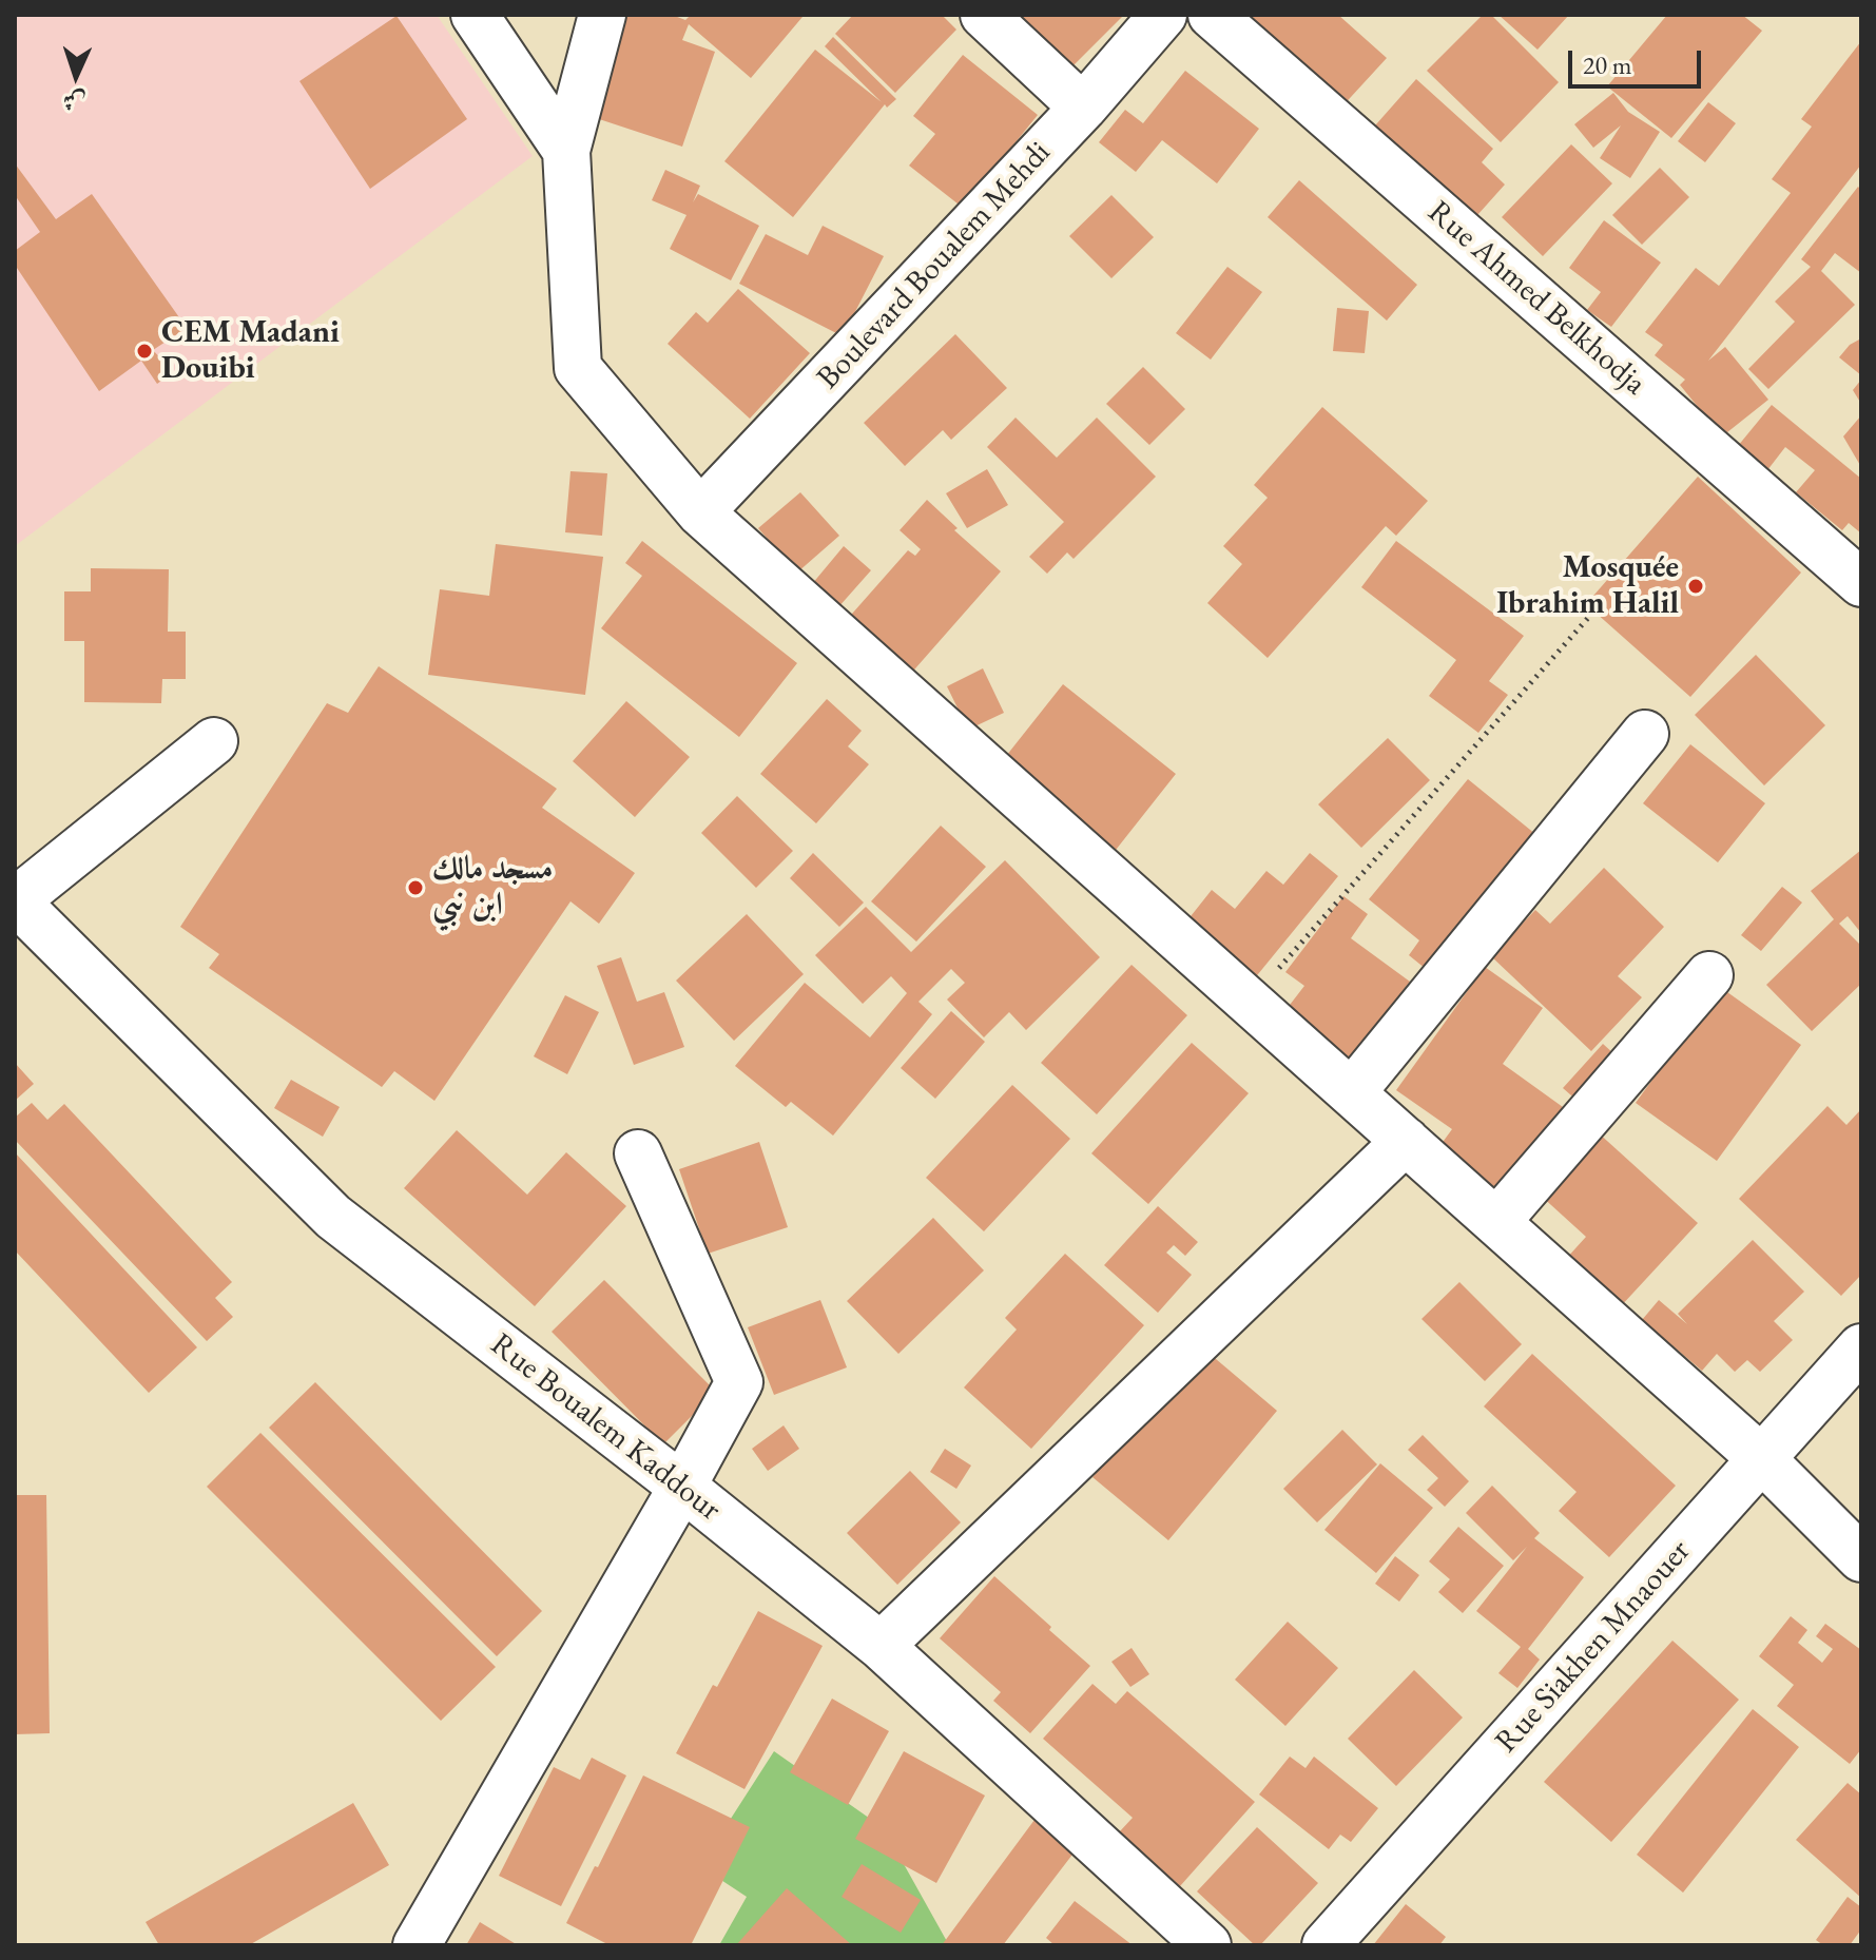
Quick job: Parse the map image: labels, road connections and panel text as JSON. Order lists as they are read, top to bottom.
{
  "streets": {
    "street": [
      "Boulevard Boualem Mehdi",
      "Rue Ahmed Belkhodja",
      "Rue Boualem Kaddour",
      "Rue Siakhen Mnaouer"
    ]
  },
  "places": ["CEM Madani Douibi", "Mosquée Ibrahim Halil", "مسجد مالك ابن نبي"],
  "scale_bar": "20 m",
  "north": "bottom"
}
